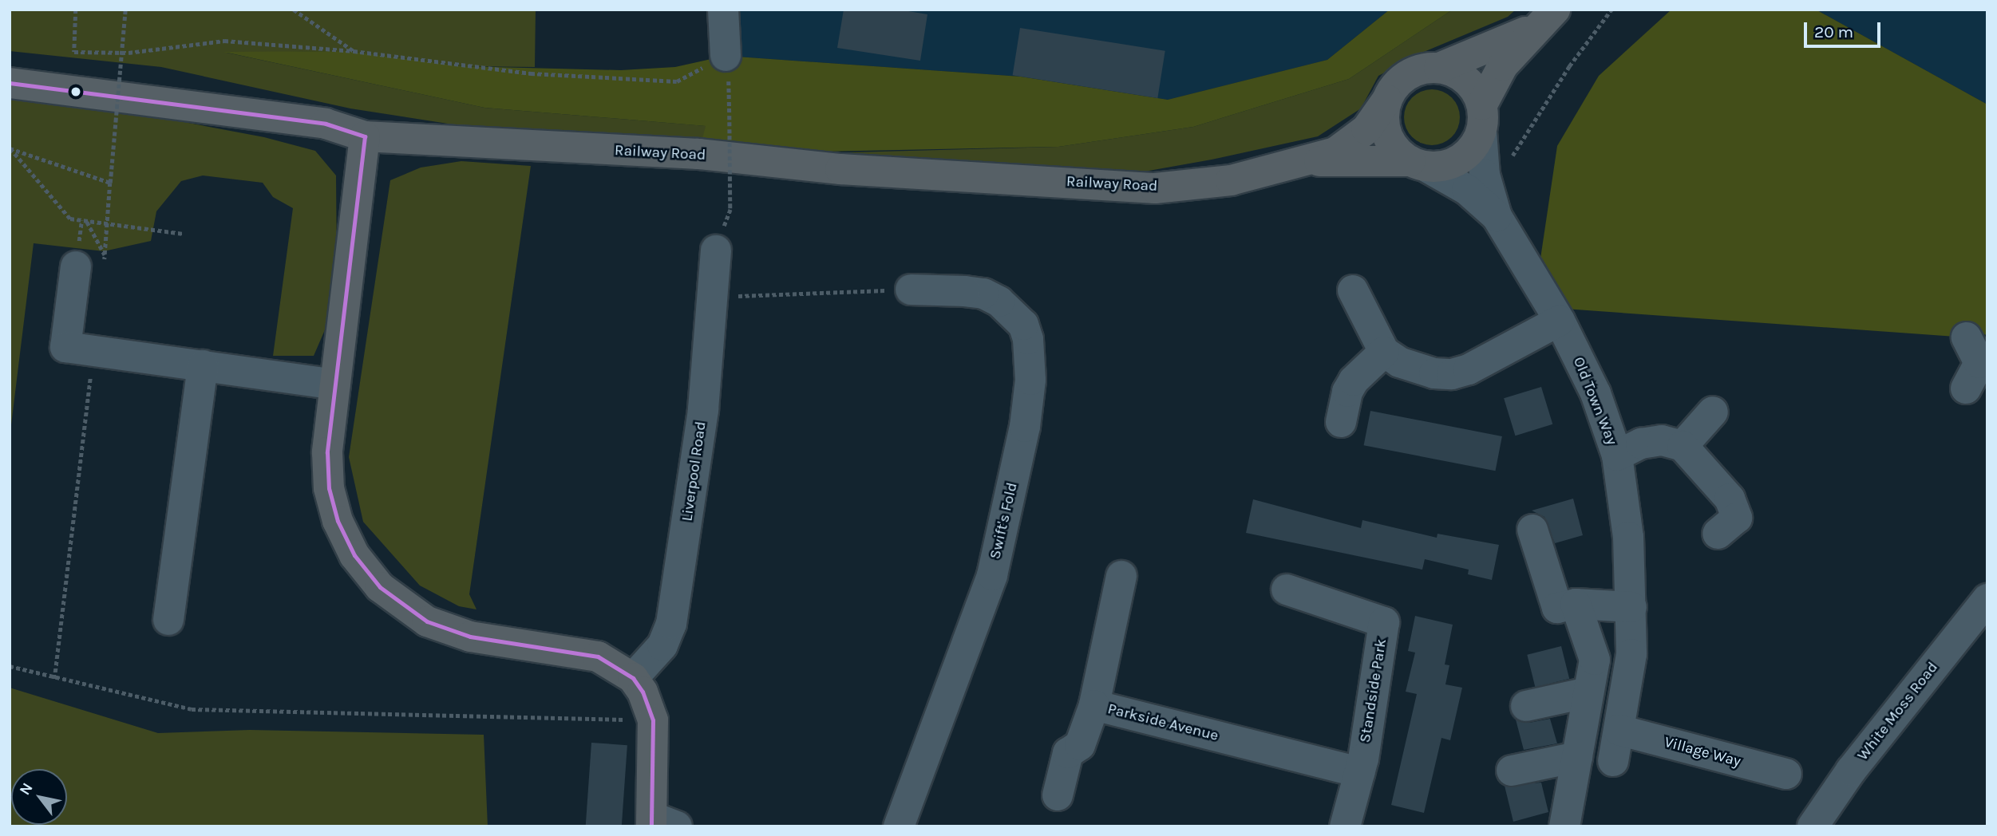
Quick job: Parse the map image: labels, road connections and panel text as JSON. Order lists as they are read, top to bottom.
{
  "streets": {
    "main road": ["Railway Road"],
    "street": [
      "Old Town Way",
      "Liverpool Road",
      "Swift's Fold",
      "Standside Park",
      "White Moss Road",
      "Parkside Avenue",
      "Village Way"
    ]
  },
  "crossings": [
    ["Railway Road", "Old Town Way"],
    ["Old Town Way", "Village Way"],
    ["Standside Park", "Parkside Avenue"]
  ],
  "scale_bar": "20 m",
  "north": "top left"
}
